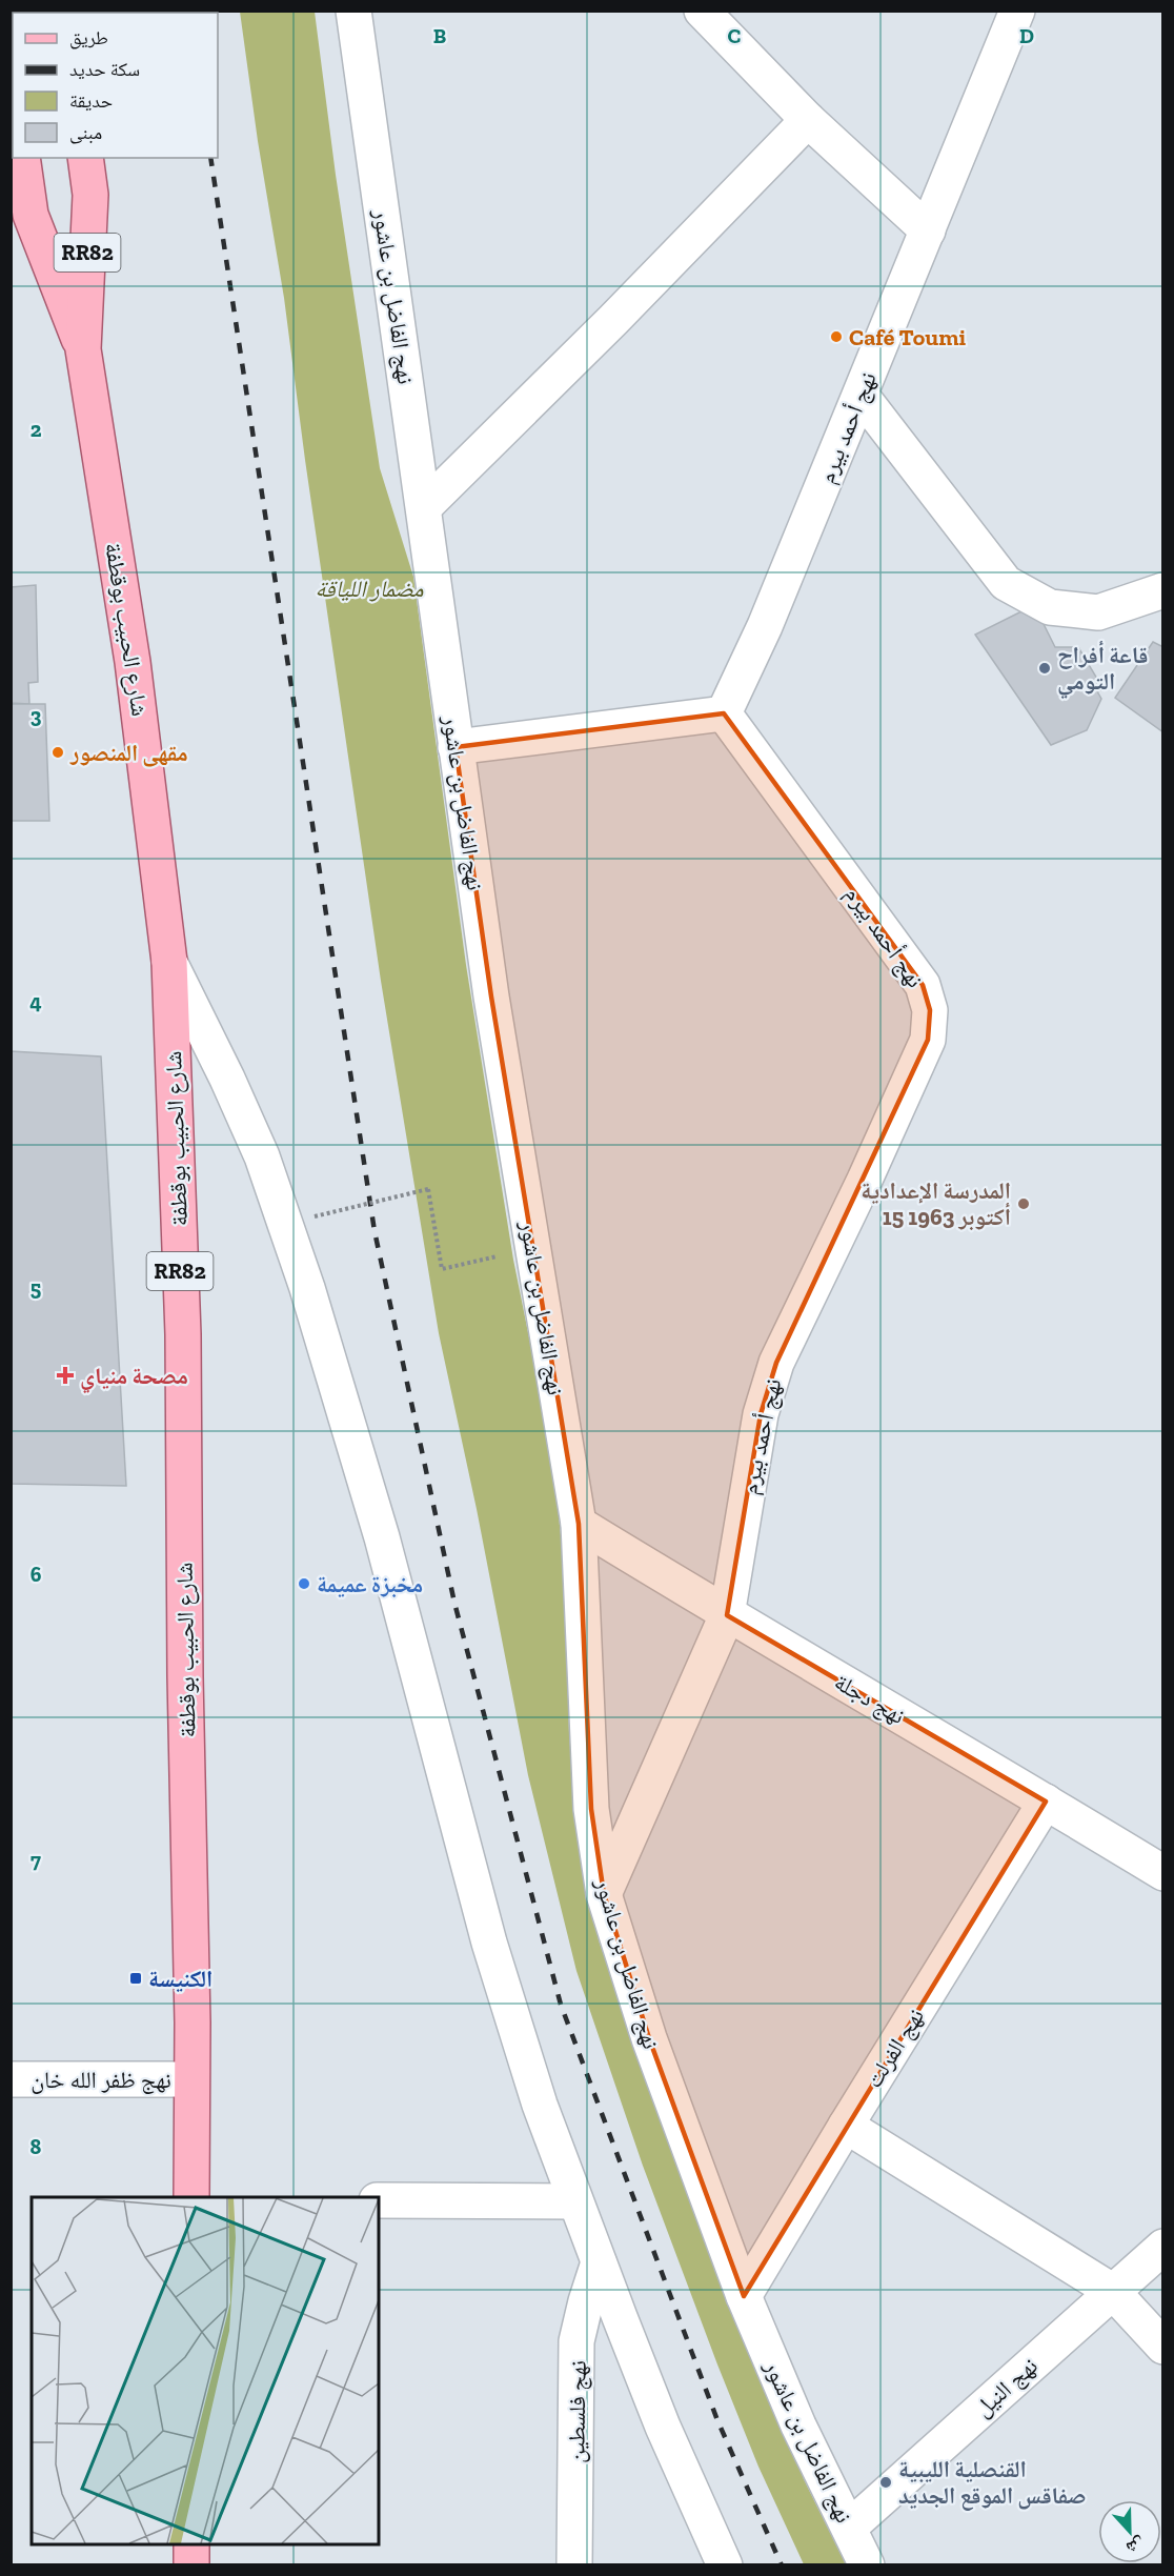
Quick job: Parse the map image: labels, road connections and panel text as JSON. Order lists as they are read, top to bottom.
{
  "streets": {
    "main road": ["RR82", "شارع الحبيب بوقطفة"],
    "street": [
      "نهج الفاضل بن عاشور",
      "نهج أحمد بيرم",
      "نهج دجلة",
      "نهج الفرلت",
      "نهج ظفر الله خان",
      "نهج النيل",
      "نهج فلسطين"
    ]
  },
  "crossings": [
    ["نهج الفاضل بن عاشور", "نهج أحمد بيرم"],
    ["نهج الفاضل بن عاشور", "نهج دجلة"],
    ["نهج الفاضل بن عاشور", "نهج الفرلت"],
    ["نهج الفاضل بن عاشور", "نهج النيل"],
    ["نهج أحمد بيرم", "نهج دجلة"],
    ["شارع الحبيب بوقطفة", "نهج ظفر الله خان"],
    ["نهج دجلة", "نهج الفرلت"]
  ],
  "parks": ["مضمار اللياقة"],
  "places": {
    "other": [
      "Café Toumi",
      "قاعة أفراح التومي",
      "مقهى المنصور",
      "المدرسة الإعدادية 15 أكتوبر 1963",
      "مخبزة عميمة",
      "القنصلية الليبية صفاقس الموقع الجديد"
    ],
    "health": ["مصحة منياي"],
    "transit": ["الكنيسة"]
  },
  "legend": [
    "طريق",
    "سكة حديد",
    "حديقة",
    "مبنى"
  ],
  "north": "bottom",
  "grid": {
    "columns": ["B", "C", "D"],
    "rows": [
      "2",
      "3",
      "4",
      "5",
      "6",
      "7",
      "8"
    ]
  }
}
